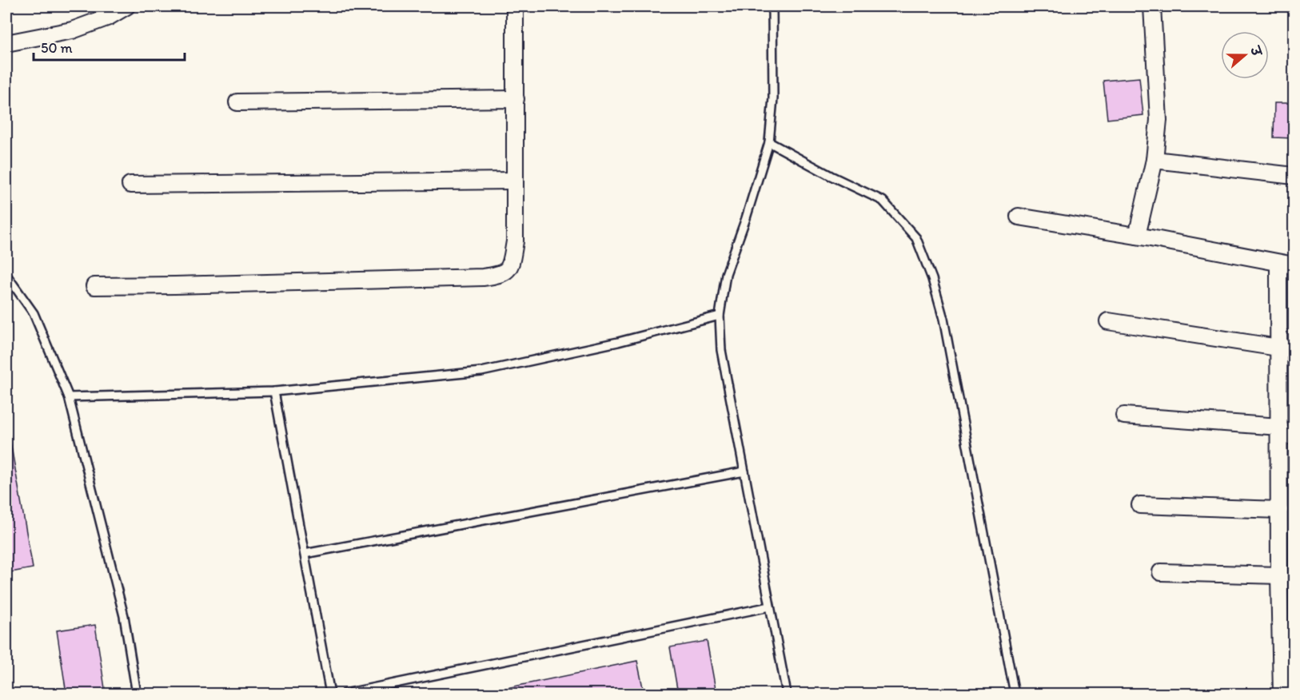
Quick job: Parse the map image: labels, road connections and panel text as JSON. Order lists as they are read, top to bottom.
{
  "scale_bar": "50 m",
  "north": "right"
}
